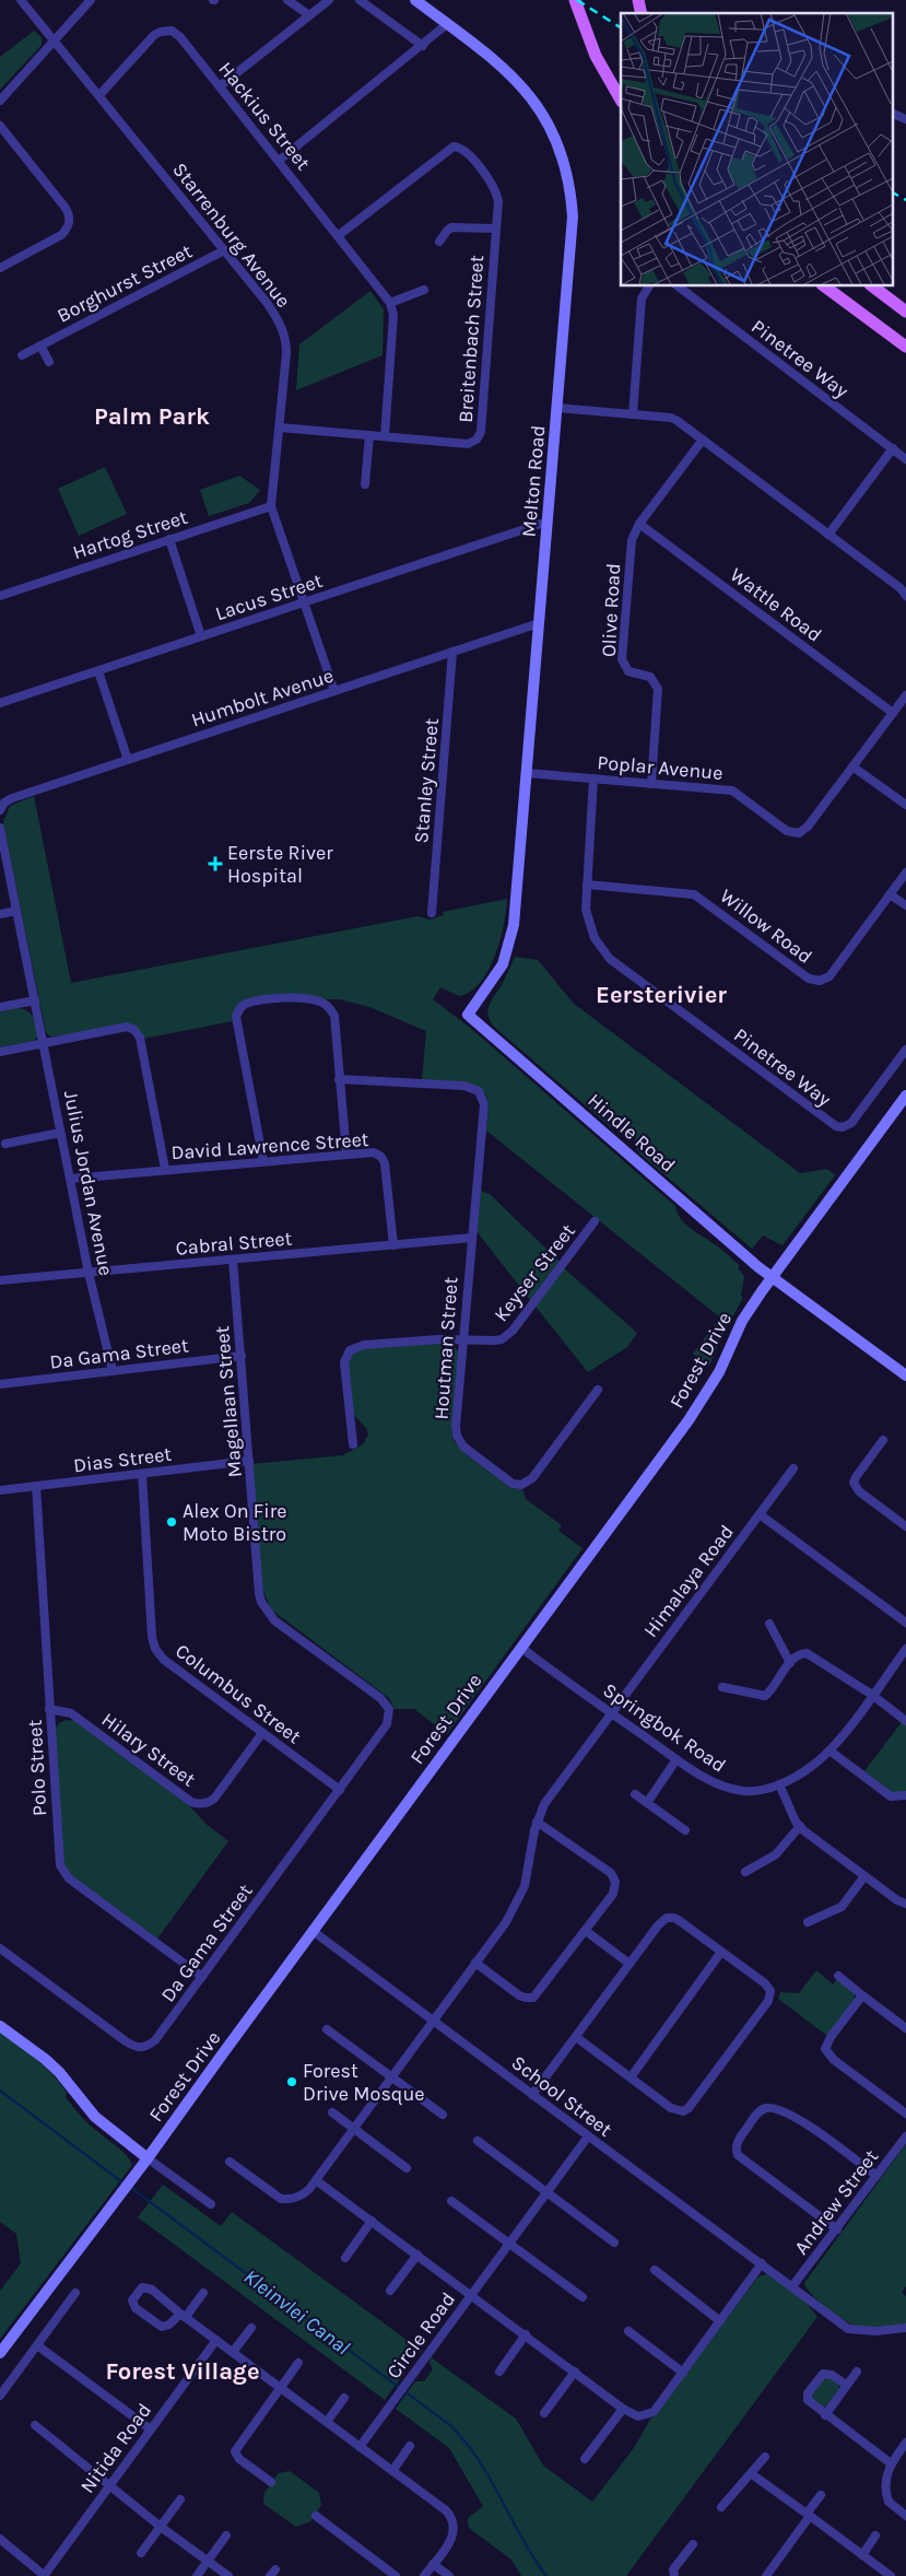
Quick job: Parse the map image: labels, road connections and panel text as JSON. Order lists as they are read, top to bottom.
{
  "streets": {
    "street": [
      "Hackius Street",
      "Starrenburg Avenue",
      "Borghurst Street",
      "Breitenbach Street",
      "Pinetree Way",
      "Melton Road",
      "Hartog Street",
      "Lacus Street",
      "Wattle Road",
      "Olive Road",
      "Humbolt Avenue",
      "Poplar Avenue",
      "Stanley Street",
      "Willow Road",
      "Hindle Road",
      "David Lawrence Street",
      "Julius Jordan Avenue",
      "Cabral Street",
      "Keyser Street",
      "Houtman Street",
      "Da Gama Street",
      "Forest Drive",
      "Magellaan Street",
      "Dias Street",
      "Himalaya Road",
      "Columbus Street",
      "Springbok Road",
      "Hilary Street",
      "Polo Street",
      "School Street",
      "Andrew Street",
      "Circle Road",
      "Nitida Road"
    ]
  },
  "crossings": [
    ["Hackius Street", "Starrenburg Avenue"],
    ["Hackius Street", "Breitenbach Street"],
    ["Starrenburg Avenue", "Borghurst Street"],
    ["Starrenburg Avenue", "Breitenbach Street"],
    ["Starrenburg Avenue", "Hartog Street"],
    ["Starrenburg Avenue", "Lacus Street"],
    ["Starrenburg Avenue", "Humbolt Avenue"],
    ["Pinetree Way", "Poplar Avenue"],
    ["Pinetree Way", "Willow Road"],
    ["Melton Road", "Lacus Street"],
    ["Melton Road", "Humbolt Avenue"],
    ["Melton Road", "Poplar Avenue"],
    ["Melton Road", "Hindle Road"],
    ["Wattle Road", "Olive Road"],
    ["Wattle Road", "Poplar Avenue"],
    ["Olive Road", "Poplar Avenue"],
    ["Humbolt Avenue", "Stanley Street"],
    ["Hindle Road", "Forest Drive"],
    ["David Lawrence Street", "Julius Jordan Avenue"],
    ["David Lawrence Street", "Cabral Street"],
    ["Julius Jordan Avenue", "Cabral Street"],
    ["Julius Jordan Avenue", "Da Gama Street"],
    ["Cabral Street", "Houtman Street"],
    ["Cabral Street", "Magellaan Street"],
    ["Keyser Street", "Houtman Street"],
    ["Da Gama Street", "Magellaan Street"],
    ["Da Gama Street", "Columbus Street"],
    ["Da Gama Street", "Polo Street"],
    ["Forest Drive", "Springbok Road"],
    ["Forest Drive", "School Street"],
    ["Magellaan Street", "Dias Street"],
    ["Dias Street", "Columbus Street"],
    ["Dias Street", "Polo Street"],
    ["Himalaya Road", "Springbok Road"],
    ["Himalaya Road", "School Street"],
    ["Columbus Street", "Hilary Street"],
    ["Hilary Street", "Polo Street"],
    ["School Street", "Andrew Street"],
    ["School Street", "Circle Road"]
  ],
  "districts": ["Palm Park", "Eersterivier", "Forest Village"],
  "water": ["Kleinvlei Canal"],
  "places": {
    "health": ["Eerste River Hospital"],
    "other": ["Alex On Fire Moto Bistro", "Forest Drive Mosque"]
  }
}
